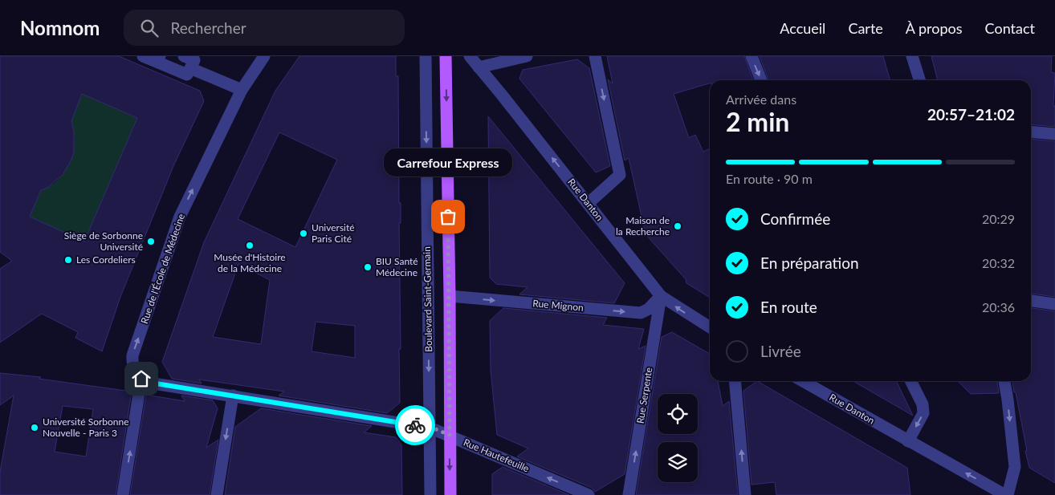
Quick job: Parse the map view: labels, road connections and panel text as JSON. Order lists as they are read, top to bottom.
{
  "streets": {
    "street": [
      "Rue Danton",
      "Rue de l'École de Médecine",
      "Boulevard Saint-Germain",
      "Rue Mignon",
      "Rue Serpente",
      "Rue Hautefeuille"
    ]
  },
  "crossings": [
    ["Rue Danton", "Rue Mignon"],
    ["Rue Danton", "Rue Serpente"],
    ["Rue de l'École de Médecine", "Rue Hautefeuille"],
    ["Boulevard Saint-Germain", "Rue Hautefeuille"],
    ["Rue Mignon", "Rue Serpente"]
  ],
  "one_way": [
    "Rue Danton",
    "Rue de l'École de Médecine",
    "Boulevard Saint-Germain",
    "Rue Mignon"
  ],
  "places": [
    "Carrefour Express",
    "Maison de la Recherche",
    "Université Paris Cité",
    "Siège de Sorbonne Université",
    "Musée d'Histoire de la Médecine",
    "Les Cordeliers",
    "BIU Santé Médecine",
    "Université Sorbonne Nouvelle - Paris 3"
  ],
  "page": {
    "header": "Nomnom",
    "search": "Rechercher",
    "nav": [
      "Accueil",
      "Carte",
      "À propos",
      "Contact"
    ],
    "heading": ["2 min", "Arrivée dans", "20:57–21:02"],
    "bubble": "Carrefour Express",
    "bar": "En route · 90 m",
    "list": [
      ["Confirmée", "20:29"],
      ["En préparation", "20:32"],
      ["En route", "20:36"],
      "Livrée"
    ]
  }
}
